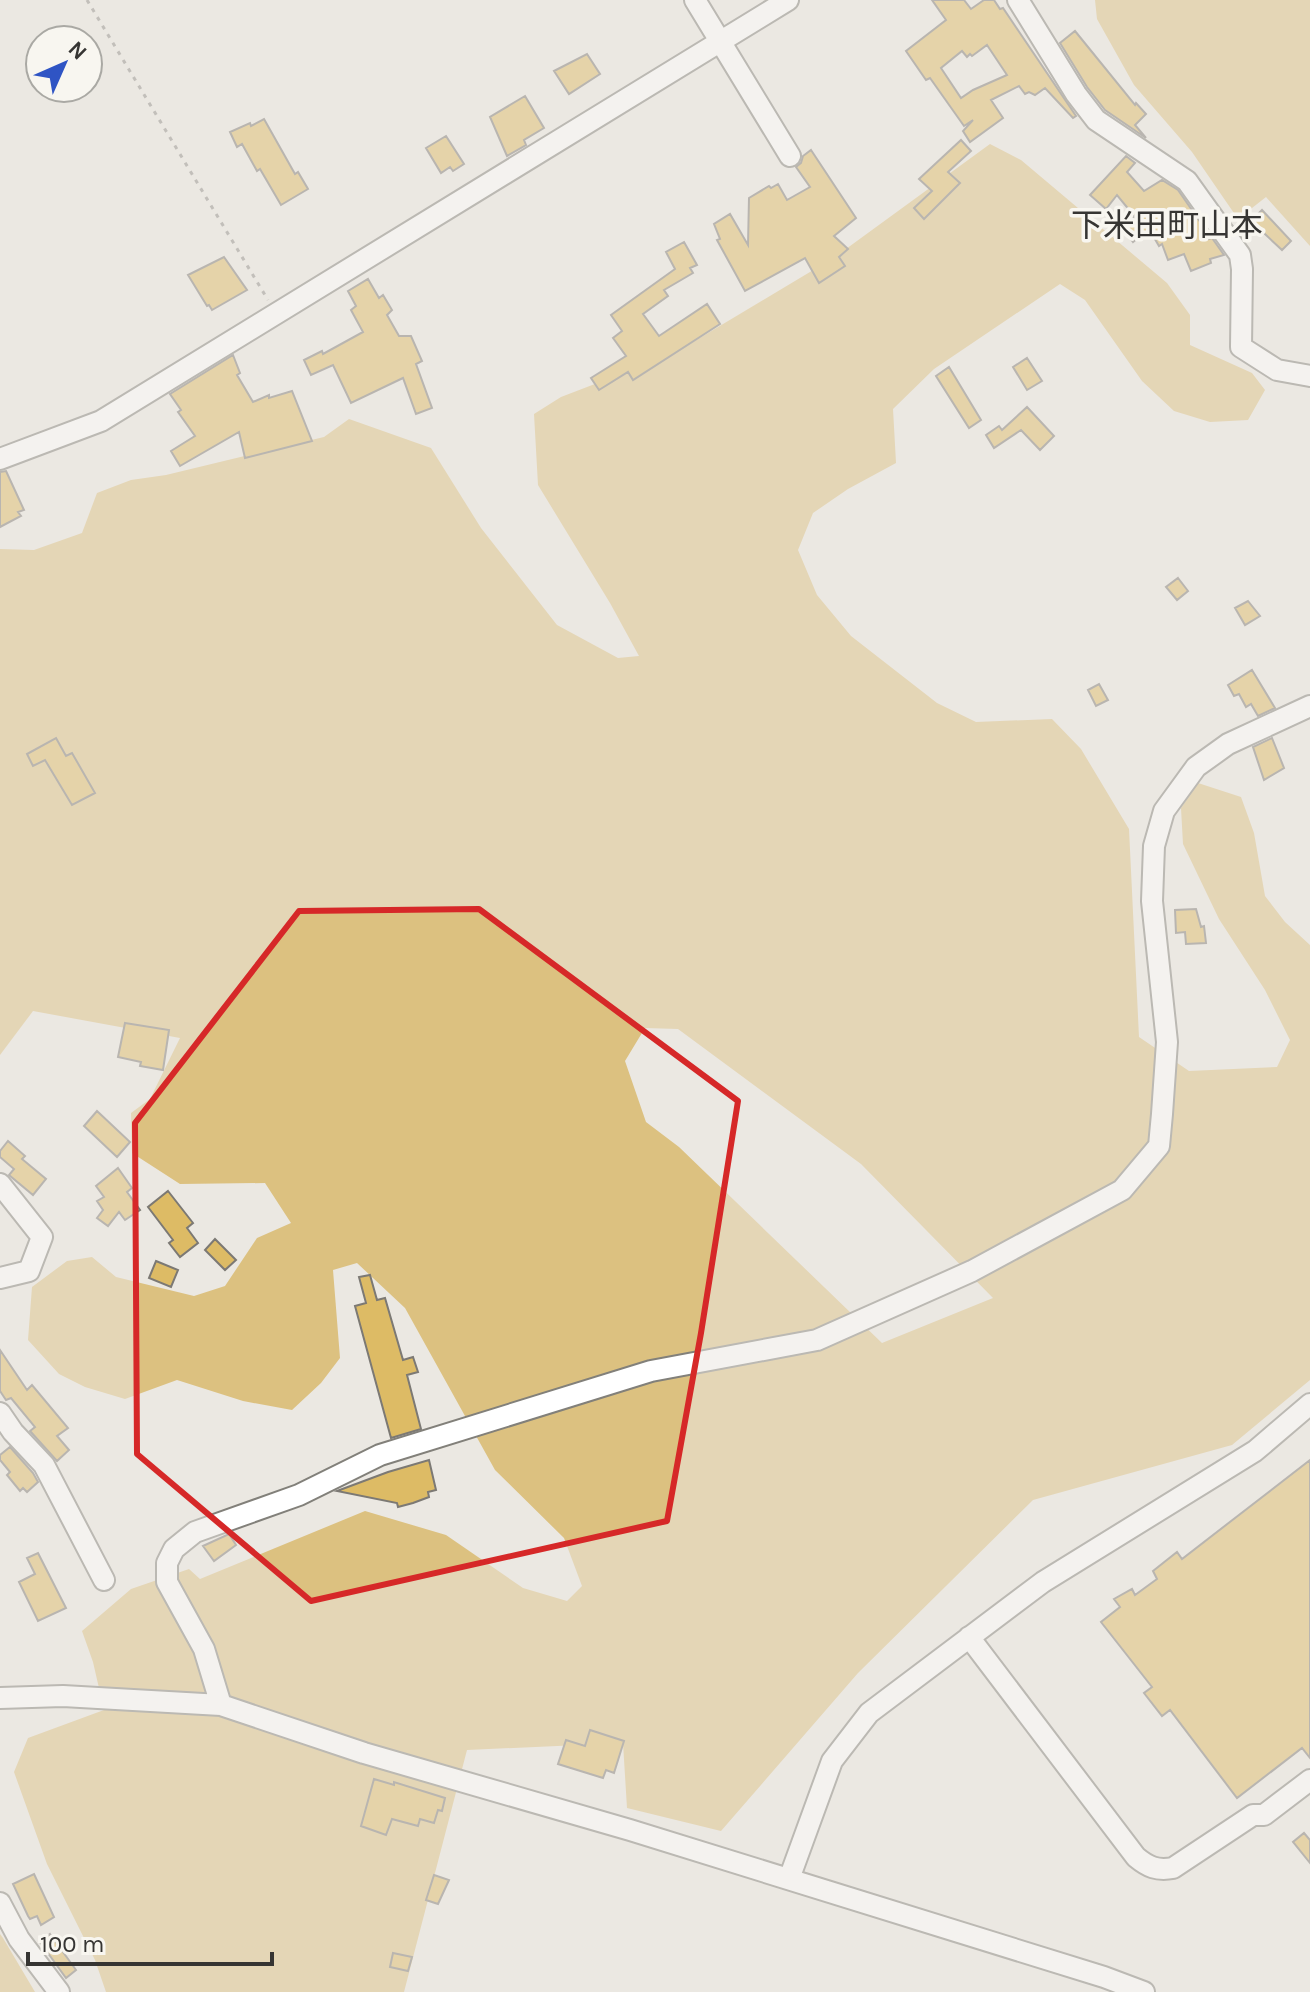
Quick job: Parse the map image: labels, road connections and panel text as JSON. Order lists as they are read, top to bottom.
{
  "districts": ["下米田町山本"],
  "scale_bar": "100 m",
  "north": "top right"
}
